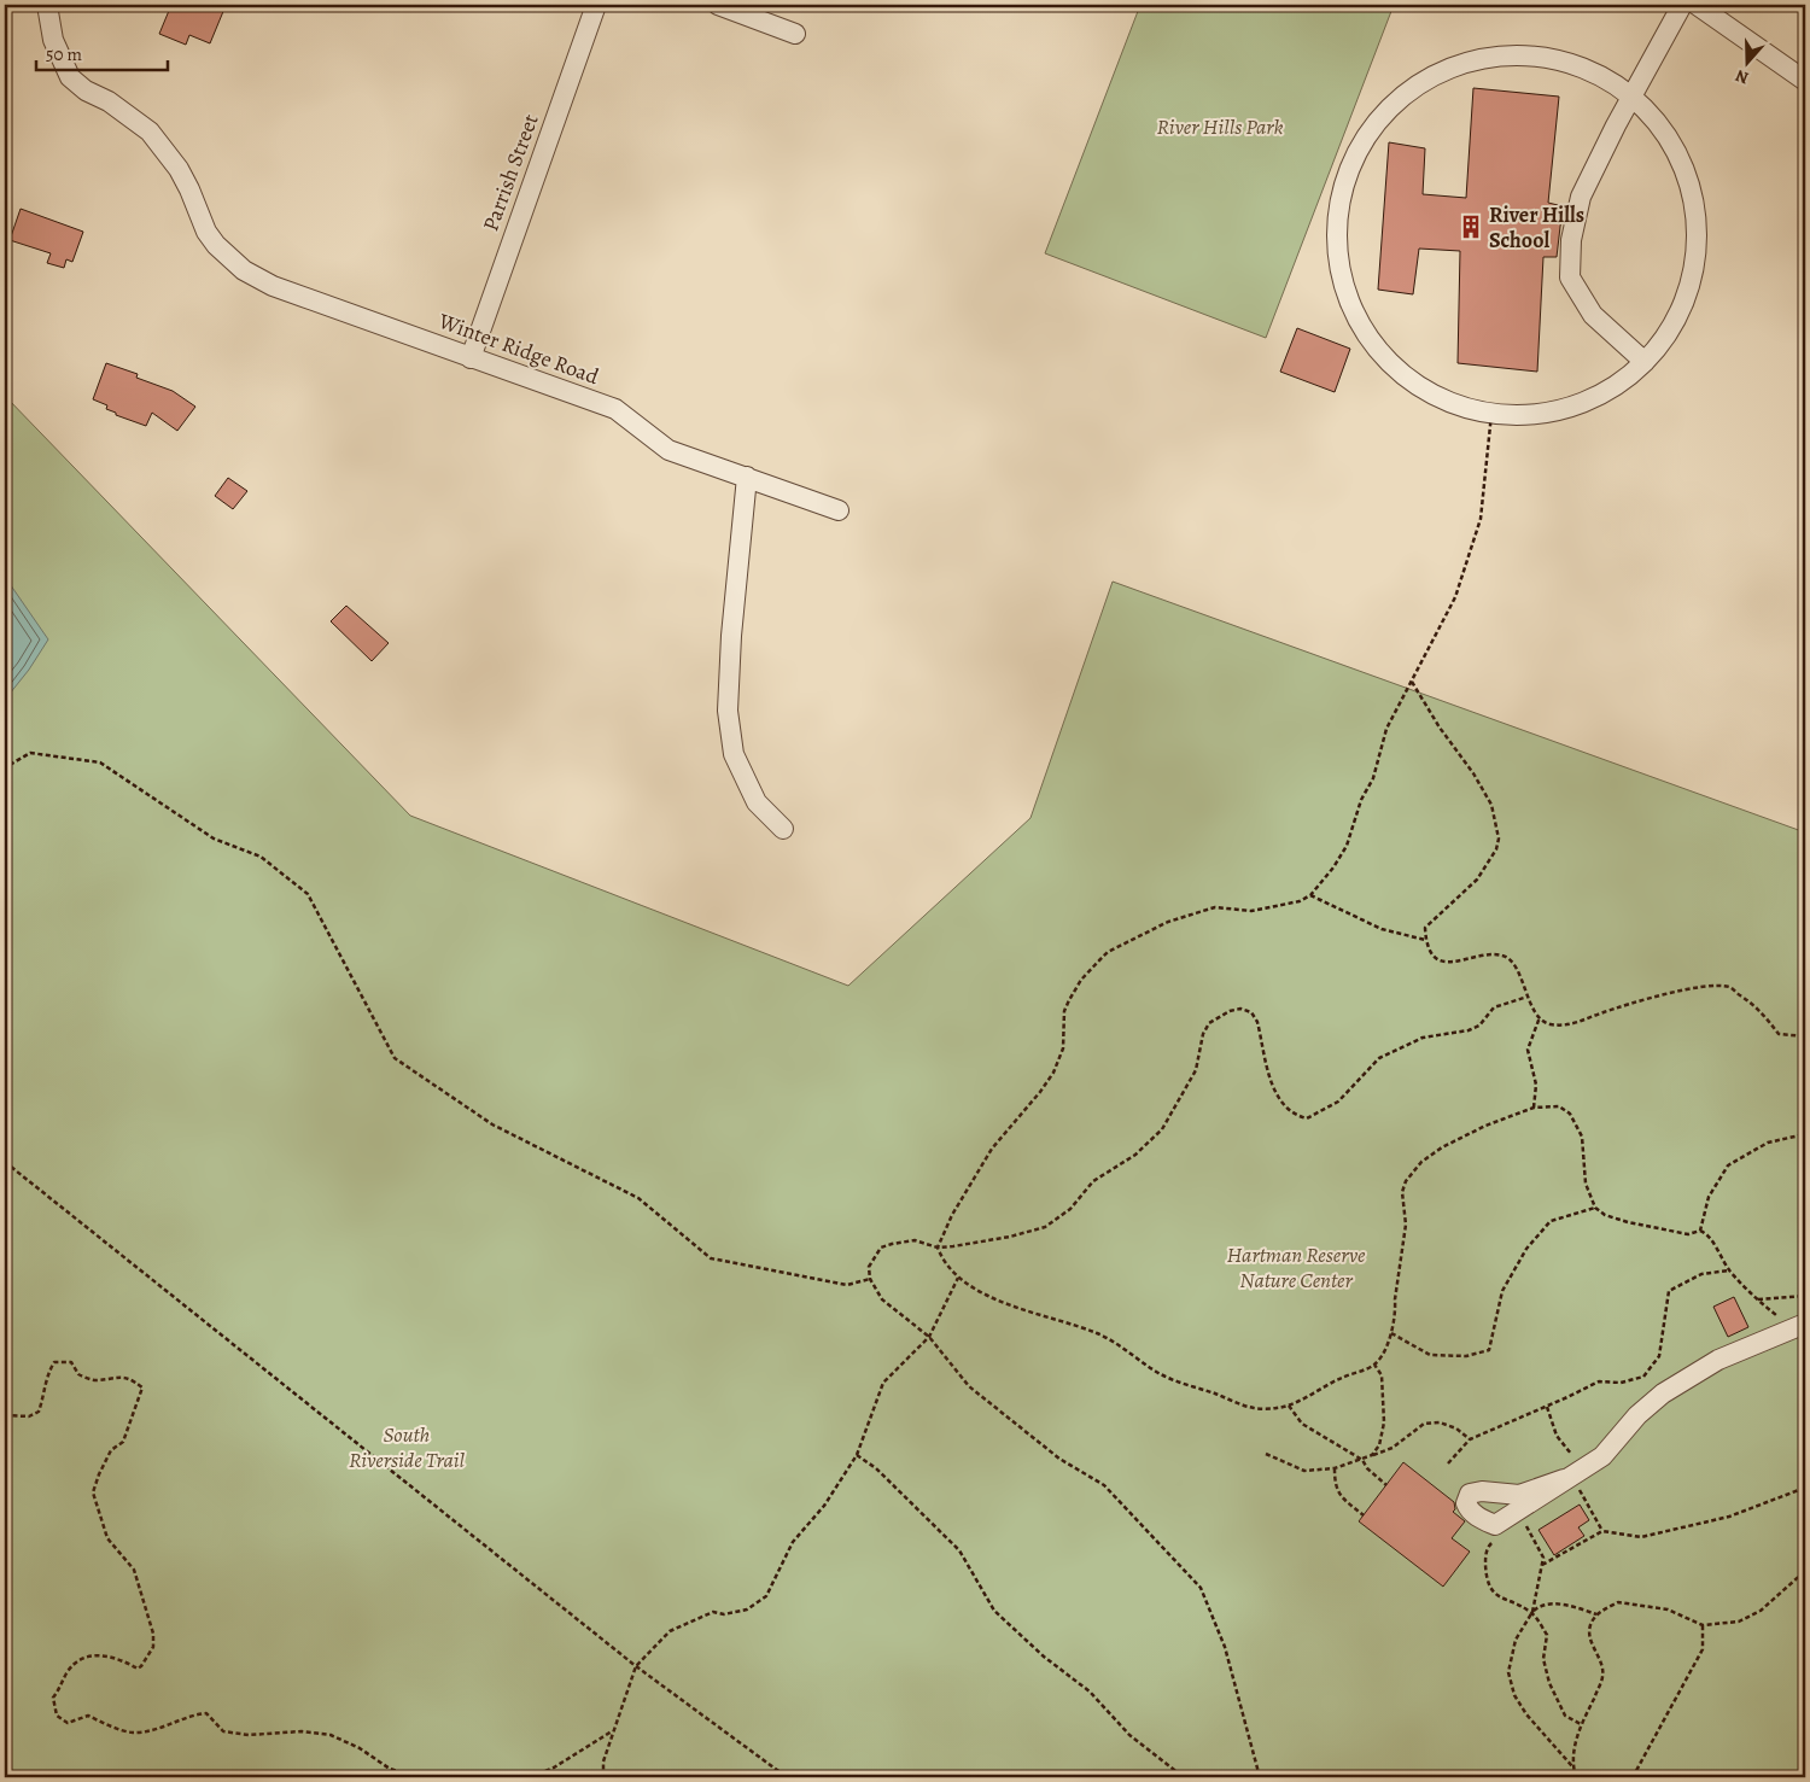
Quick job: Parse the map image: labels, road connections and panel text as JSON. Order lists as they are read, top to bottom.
{
  "streets": {
    "street": ["Parrish Street", "Winter Ridge Road"]
  },
  "crossings": [
    ["Parrish Street", "Winter Ridge Road"]
  ],
  "parks": ["River Hills Park", "Hartman Reserve Nature Center", "South Riverside Trail"],
  "places": {
    "building": ["River Hills School"]
  },
  "scale_bar": "50 m",
  "north": "bottom"
}
